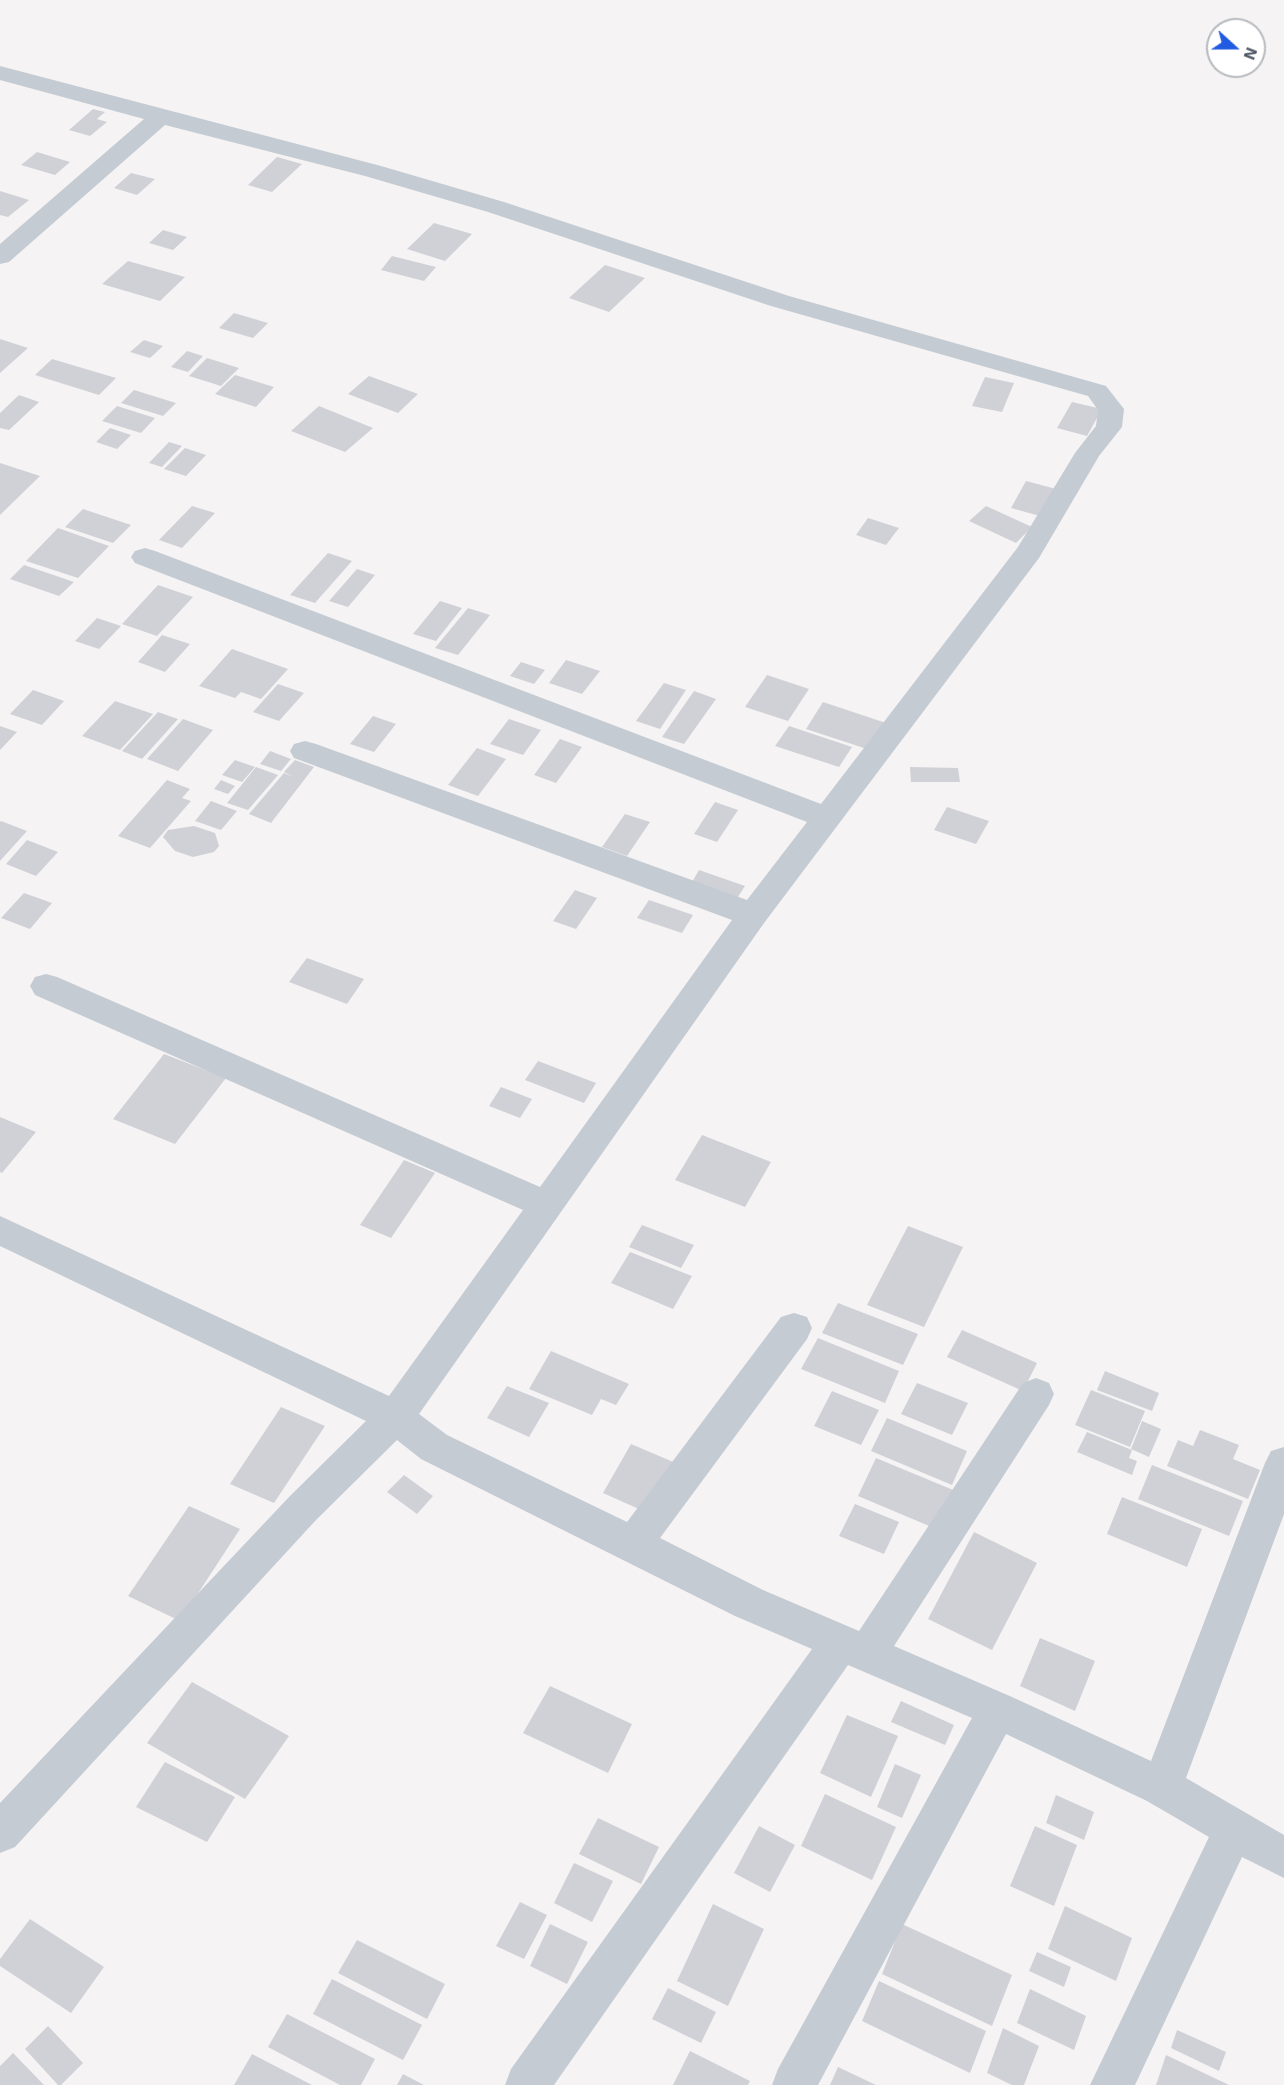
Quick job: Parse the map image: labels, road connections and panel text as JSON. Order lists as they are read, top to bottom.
{
  "north": "right"
}
